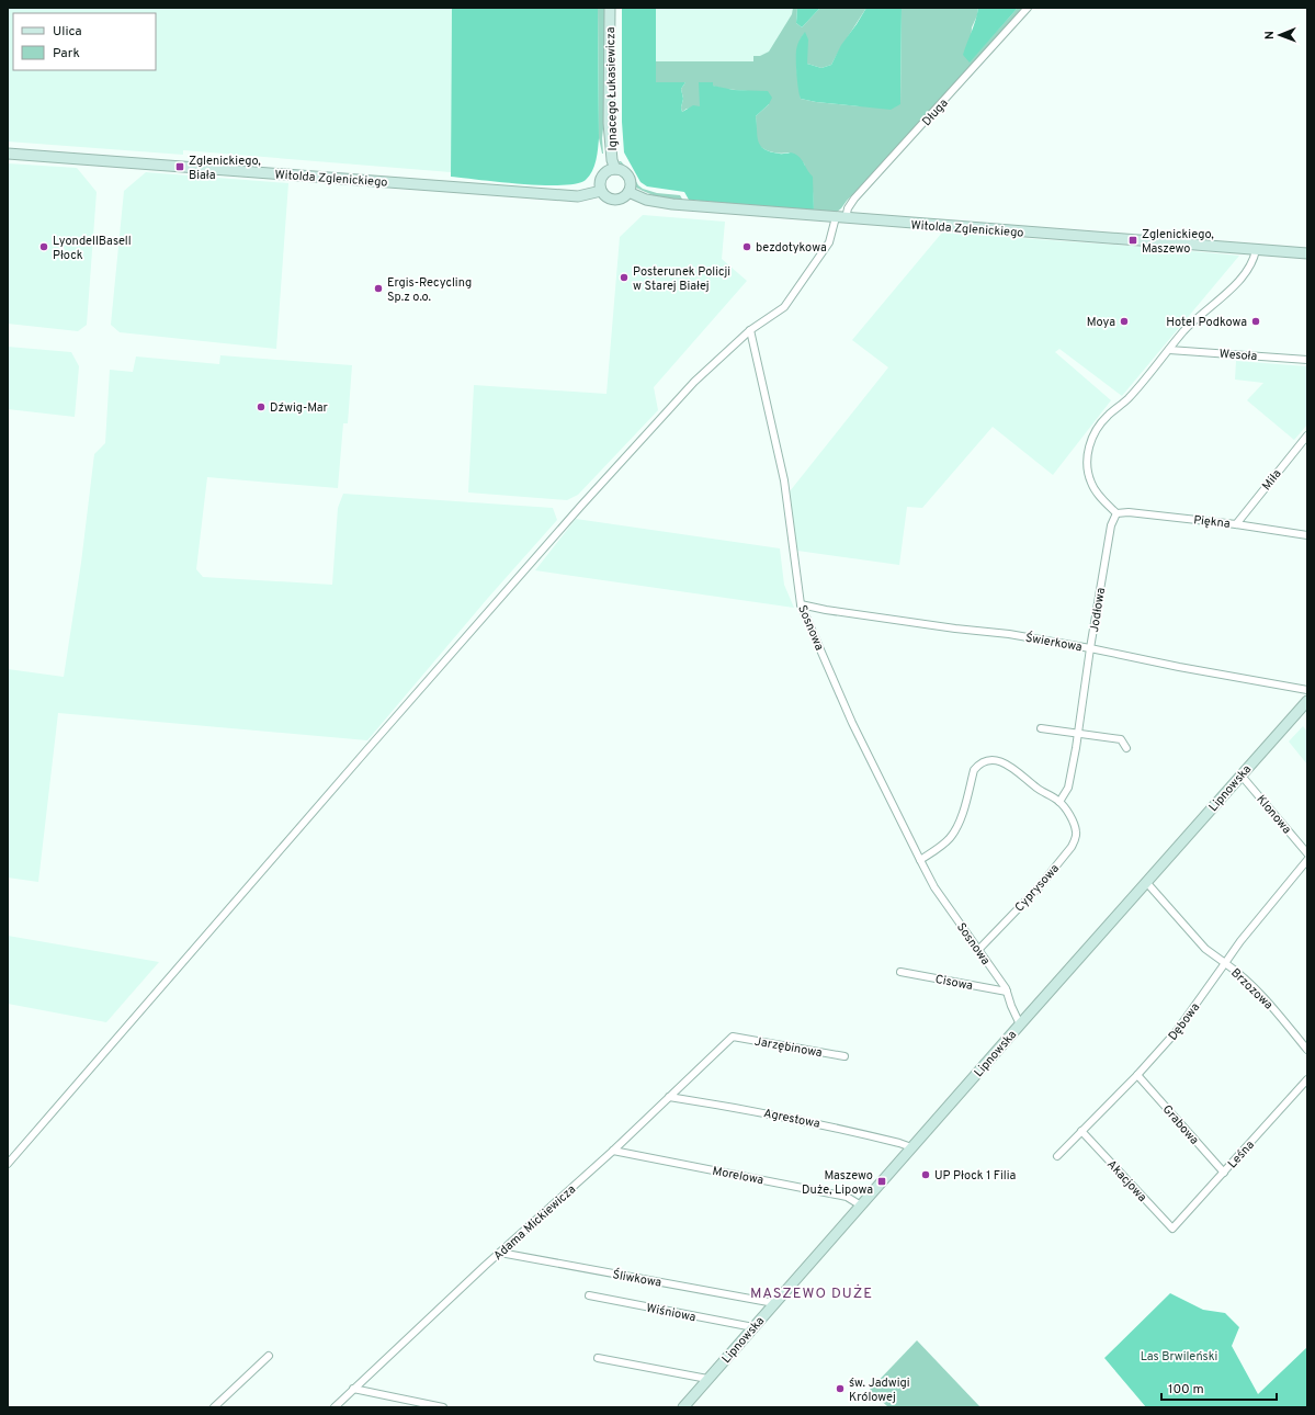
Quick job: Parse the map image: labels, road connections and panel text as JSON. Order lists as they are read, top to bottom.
{
  "streets": {
    "main road": ["Ignacego Łukasiewicza", "Witolda Zglenickiego", "Lipnowska"],
    "street": [
      "Długa",
      "Wesoła",
      "Miła",
      "Piękna",
      "Jodłowa",
      "Sosnowa",
      "Świerkowa",
      "Klonowa",
      "Cyprysowa",
      "Cisowa",
      "Brzozowa",
      "Dębowa",
      "Jarzębinowa",
      "Agrestowa",
      "Grabowa",
      "Leśna",
      "Morelowa",
      "Akacjowa",
      "Adama Mickiewicza",
      "Śliwkowa",
      "Wiśniowa"
    ]
  },
  "crossings": [
    ["Ignacego Łukasiewicza", "Witolda Zglenickiego"],
    ["Długa", "Witolda Zglenickiego"],
    ["Miła", "Piękna"],
    ["Piękna", "Jodłowa"],
    ["Jodłowa", "Świerkowa"],
    ["Jodłowa", "Cyprysowa"],
    ["Sosnowa", "Świerkowa"],
    ["Sosnowa", "Lipnowska"],
    ["Sosnowa", "Cyprysowa"],
    ["Sosnowa", "Cisowa"],
    ["Lipnowska", "Klonowa"],
    ["Lipnowska", "Agrestowa"],
    ["Lipnowska", "Morelowa"],
    ["Lipnowska", "Śliwkowa"],
    ["Lipnowska", "Wiśniowa"],
    ["Brzozowa", "Dębowa"],
    ["Dębowa", "Grabowa"],
    ["Dębowa", "Akacjowa"],
    ["Jarzębinowa", "Adama Mickiewicza"],
    ["Agrestowa", "Adama Mickiewicza"],
    ["Grabowa", "Leśna"],
    ["Leśna", "Akacjowa"],
    ["Morelowa", "Adama Mickiewicza"],
    ["Adama Mickiewicza", "Śliwkowa"]
  ],
  "districts": ["MASZEWO DUŻE"],
  "parks": ["Las Brwileński"],
  "places": {
    "transit": ["Zglenickiego, Biała", "Zglenickiego, Maszewo", "Maszewo Duże, Lipowa"],
    "other": [
      "LyondellBasell Płock",
      "bezdotykowa",
      "Posterunek Policji w Starej Białej",
      "Ergis-Recycling Sp.z o.o.",
      "Moya",
      "Hotel Podkowa",
      "Dźwig-Mar",
      "UP Płock 1 Filia",
      "św. Jadwigi Królowej"
    ]
  },
  "legend": ["Ulica", "Park"],
  "scale_bar": "100 m",
  "north": "left"
}
